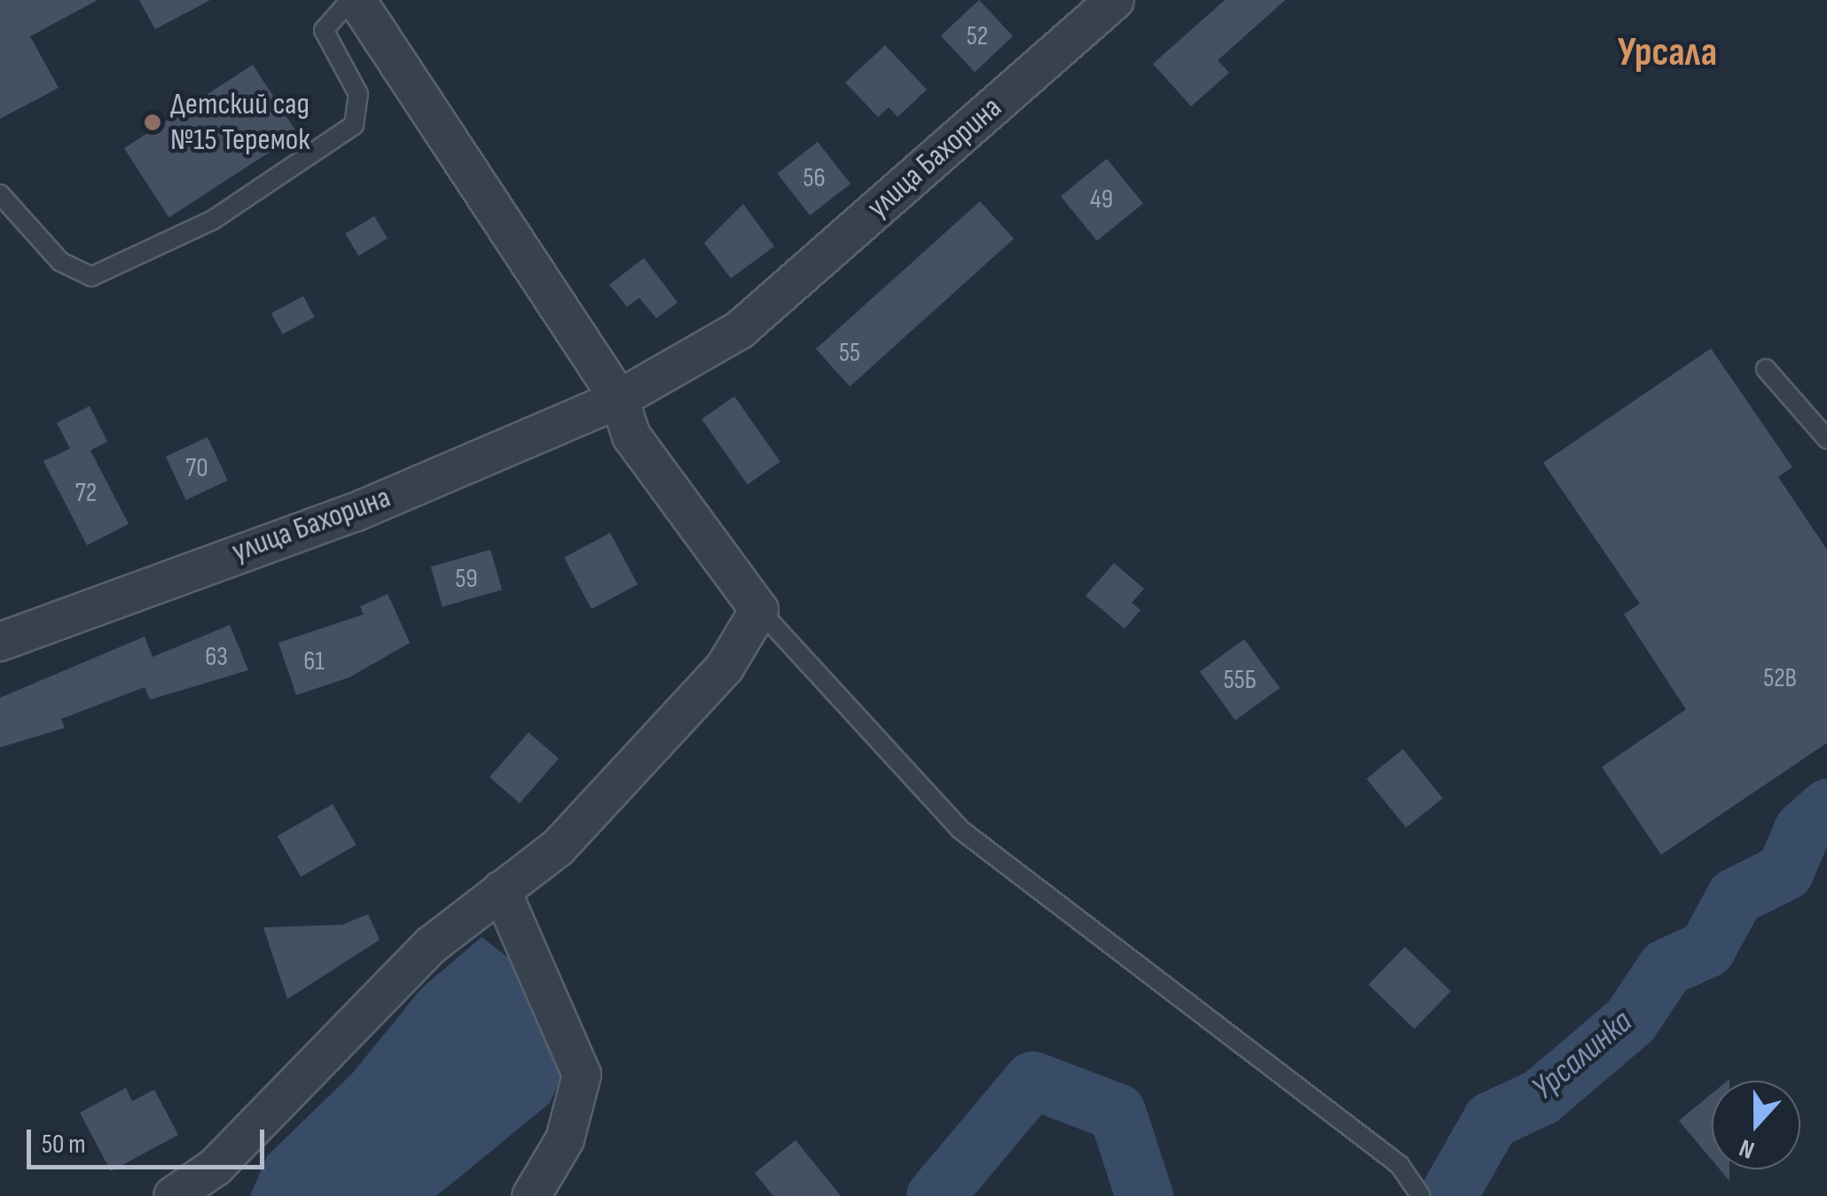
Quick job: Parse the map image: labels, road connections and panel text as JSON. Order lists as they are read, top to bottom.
{
  "streets": {
    "street": ["улица Бахорина"]
  },
  "districts": ["Урсала"],
  "water": ["Урсалинка"],
  "places": ["Детский сад №15 Теремок"],
  "house_numbers": [
    "52",
    "56",
    "49",
    "55",
    "70",
    "72",
    "59",
    "63",
    "61",
    "52В",
    "55Б"
  ],
  "scale_bar": "50 m",
  "north": "bottom"
}
